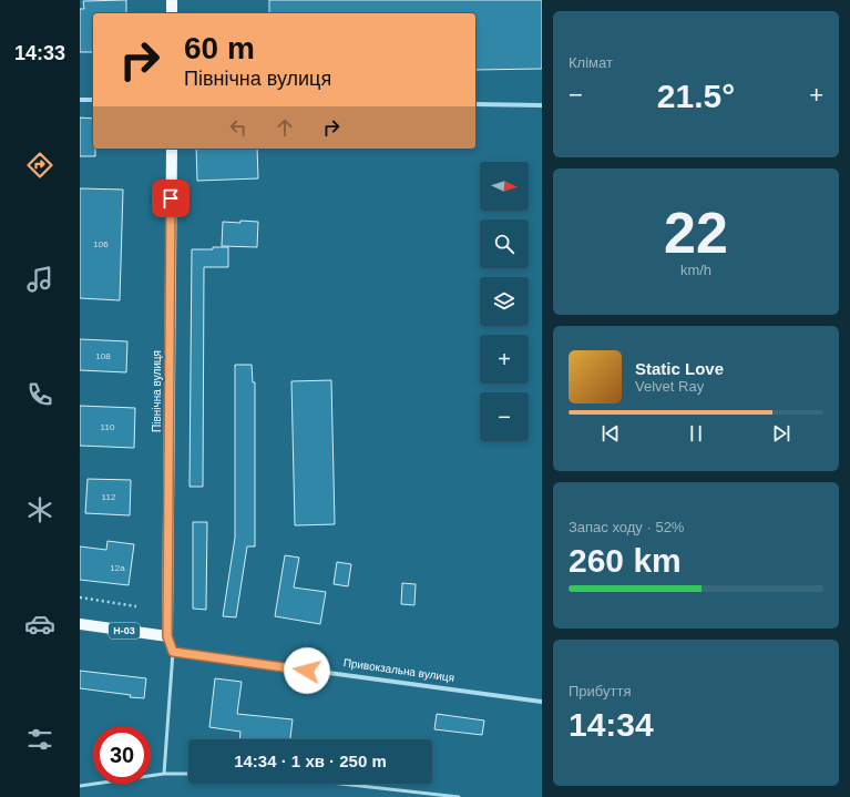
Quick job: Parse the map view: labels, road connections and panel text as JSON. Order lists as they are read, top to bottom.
{
  "streets": {
    "main road": ["Північна вулиця", "Н-03"],
    "street": ["Привокзальна вулиця"]
  },
  "crossings": [
    ["Північна вулиця", "Н-03"]
  ],
  "house_numbers": [
    "106",
    "108",
    "110",
    "112",
    "12а"
  ],
  "north": "right",
  "page": {
    "tabs": "14:33",
    "tile": [
      "Клімат",
      ["22", "km/h"],
      ["Запас ходу · 52%", "260 km"],
      ["Прибуття", "14:34"]
    ],
    "turn": ["60 m", "Північна вулиця"],
    "heat": ["−", "21.5°", "+"],
    "map_buttons": ["+", "−"],
    "song": ["Static Love", "Velvet Ray"],
    "limit": "30",
    "trip": "14:34 · 1 хв · 250 m"
  }
}
